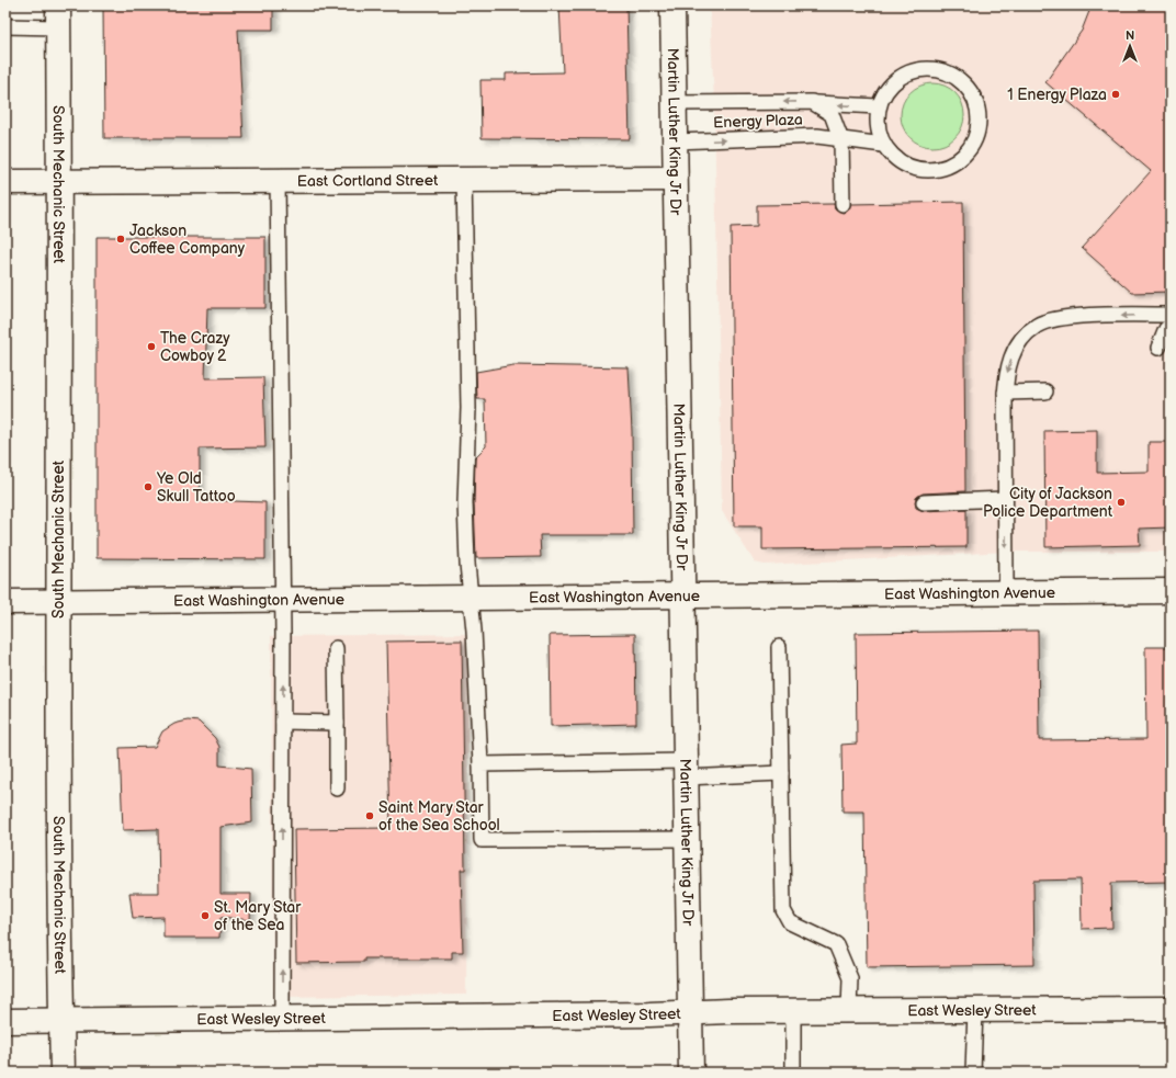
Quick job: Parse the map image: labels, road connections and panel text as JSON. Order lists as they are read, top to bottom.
{
  "streets": {
    "street": [
      "Martin Luther King Jr Dr",
      "East Cortland Street",
      "South Mechanic Street",
      "East Washington Avenue",
      "East Wesley Street"
    ],
    "lane": ["Energy Plaza"]
  },
  "crossings": [
    ["Energy Plaza", "Martin Luther King Jr Dr"],
    ["Martin Luther King Jr Dr", "East Cortland Street"],
    ["Martin Luther King Jr Dr", "East Washington Avenue"],
    ["Martin Luther King Jr Dr", "East Wesley Street"],
    ["East Cortland Street", "South Mechanic Street"],
    ["South Mechanic Street", "East Washington Avenue"],
    ["South Mechanic Street", "East Wesley Street"]
  ],
  "places": [
    "1 Energy Plaza",
    "Jackson Coffee Company",
    "The Crazy Cowboy 2",
    "Ye Old Skull Tattoo",
    "City of Jackson Police Department",
    "Saint Mary Star of the Sea School",
    "St. Mary Star of the Sea"
  ],
  "north": "top"
}
